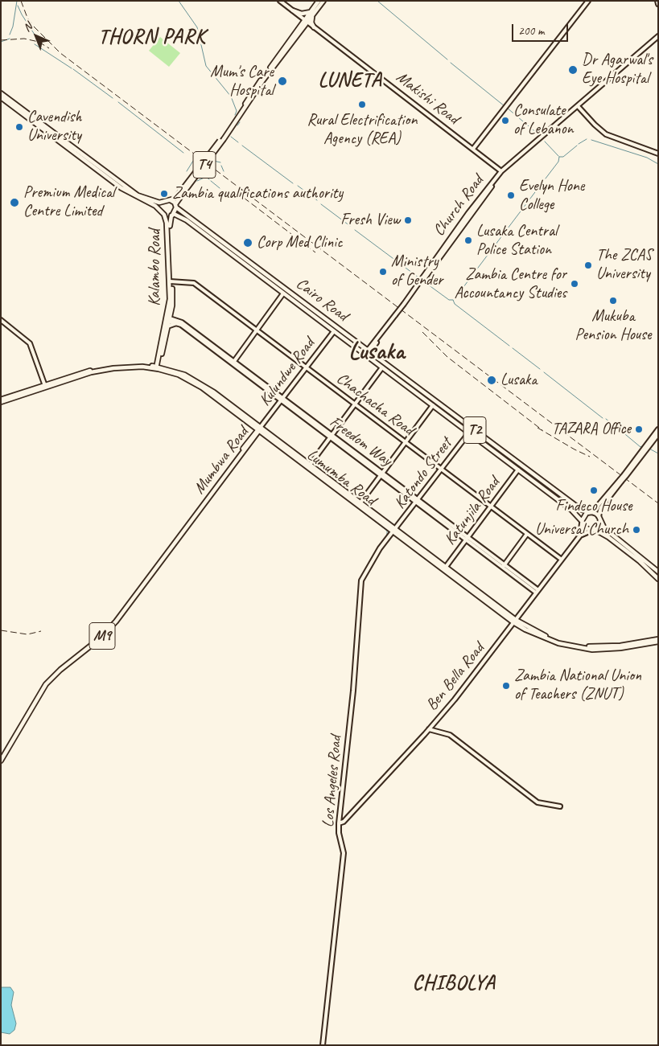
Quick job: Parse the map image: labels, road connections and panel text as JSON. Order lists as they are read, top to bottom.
{
  "streets": {
    "main road": [
      "Makishi Road",
      "T4",
      "Church Road",
      "Kalambo Road",
      "Cairo Road",
      "Kulundwe Road",
      "Chachacha Road",
      "T2",
      "Freedom Way",
      "Mumbwa Road",
      "Katondo Street",
      "Lumumba Road",
      "Katunjila Road",
      "M9",
      "Ben Bella Road",
      "Los Angeles Road"
    ]
  },
  "crossings": [
    ["Makishi Road", "T4"],
    ["Makishi Road", "Church Road"],
    ["T4", "Kalambo Road"],
    ["T4", "Cairo Road"],
    ["Church Road", "Cairo Road"],
    ["Kalambo Road", "Cairo Road"],
    ["Kalambo Road", "Chachacha Road"],
    ["Kalambo Road", "Freedom Way"],
    ["Kalambo Road", "Lumumba Road"],
    ["Cairo Road", "Kulundwe Road"],
    ["Cairo Road", "Katondo Street"],
    ["Cairo Road", "Katunjila Road"],
    ["Cairo Road", "Ben Bella Road"],
    ["Kulundwe Road", "Chachacha Road"],
    ["Kulundwe Road", "Freedom Way"],
    ["Kulundwe Road", "Mumbwa Road"],
    ["Kulundwe Road", "Lumumba Road"],
    ["Chachacha Road", "Katondo Street"],
    ["Chachacha Road", "Katunjila Road"],
    ["Chachacha Road", "Ben Bella Road"],
    ["Freedom Way", "Katondo Street"],
    ["Freedom Way", "Katunjila Road"],
    ["Freedom Way", "Ben Bella Road"],
    ["Mumbwa Road", "Lumumba Road"],
    ["Katondo Street", "Lumumba Road"],
    ["Katondo Street", "Los Angeles Road"],
    ["Lumumba Road", "Katunjila Road"],
    ["Lumumba Road", "Ben Bella Road"],
    ["Lumumba Road", "Los Angeles Road"],
    ["Ben Bella Road", "Los Angeles Road"]
  ],
  "districts": [
    "THORN PARK",
    "LUNETA",
    "Lusaka",
    "CHIBOLYA"
  ],
  "places": [
    "Dr Agarwal's Eye Hospital",
    "Mum's Care Hospital",
    "Rural Electrification Agency (REA)",
    "Consulate of Lebanon",
    "Cavendish University",
    "Zambia qualifications authority",
    "Evelyn Hone College",
    "Premium Medical Centre Limited",
    "Fresh View",
    "Lusaka Central Police Station",
    "Corp Med Clinic",
    "The ZCAS University",
    "Ministry of Gender",
    "Zambia Centre for Accountancy Studies",
    "Mukuba Pension House",
    "Lusaka",
    "TAZARA Office",
    "Findeco House",
    "Universal Church",
    "Zambia National Union of Teachers (ZNUT)"
  ],
  "scale_bar": "200 m",
  "north": "top left"
}
